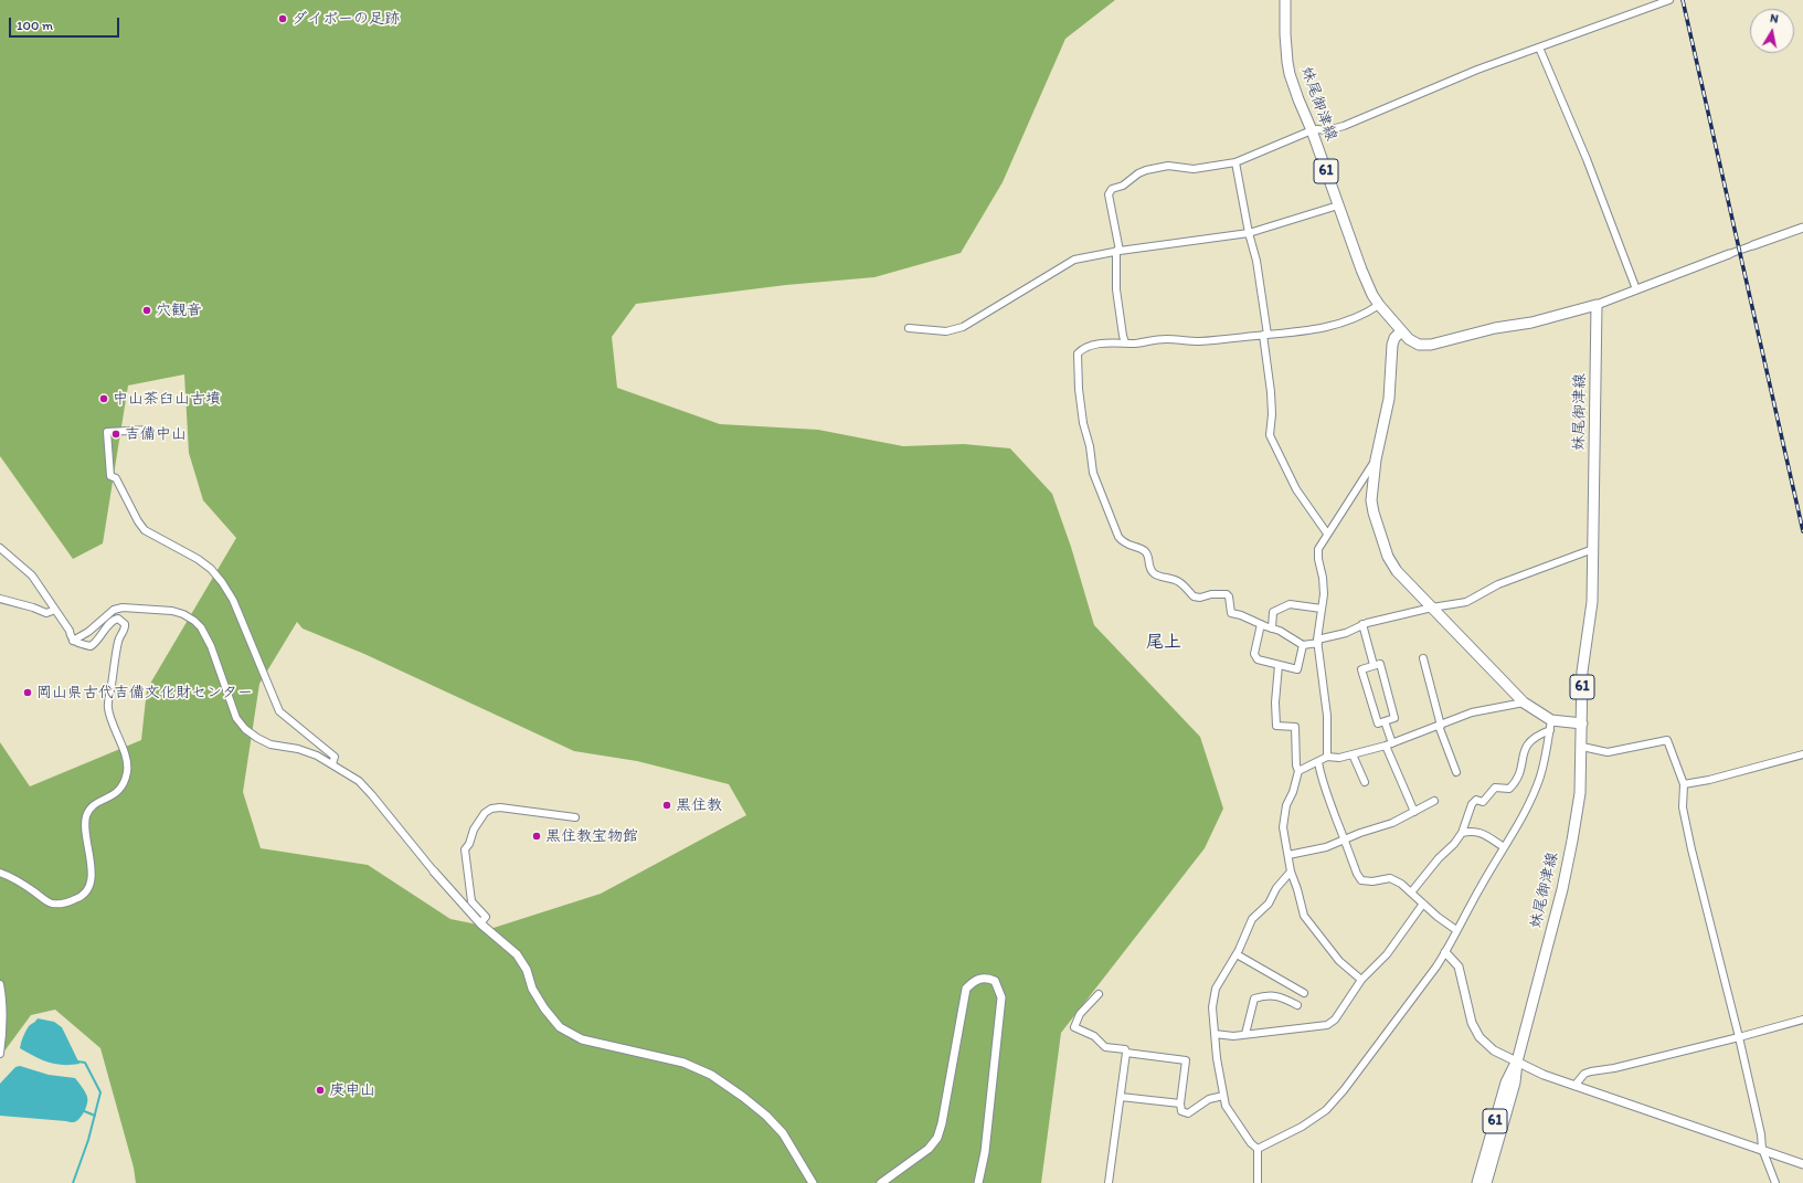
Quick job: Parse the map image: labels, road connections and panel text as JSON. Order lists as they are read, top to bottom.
{
  "streets": {
    "main road": ["妹尾御津線", "61"]
  },
  "crossings": [
    ["妹尾御津線", "61"]
  ],
  "districts": ["尾上"],
  "places": [
    "ダイボーの足跡",
    "穴観音",
    "中山茶臼山古墳",
    "吉備中山",
    "岡山県古代吉備文化財センター",
    "黒住教",
    "黒住教宝物館",
    "庚申山"
  ],
  "scale_bar": "100 m",
  "north": "top"
}
